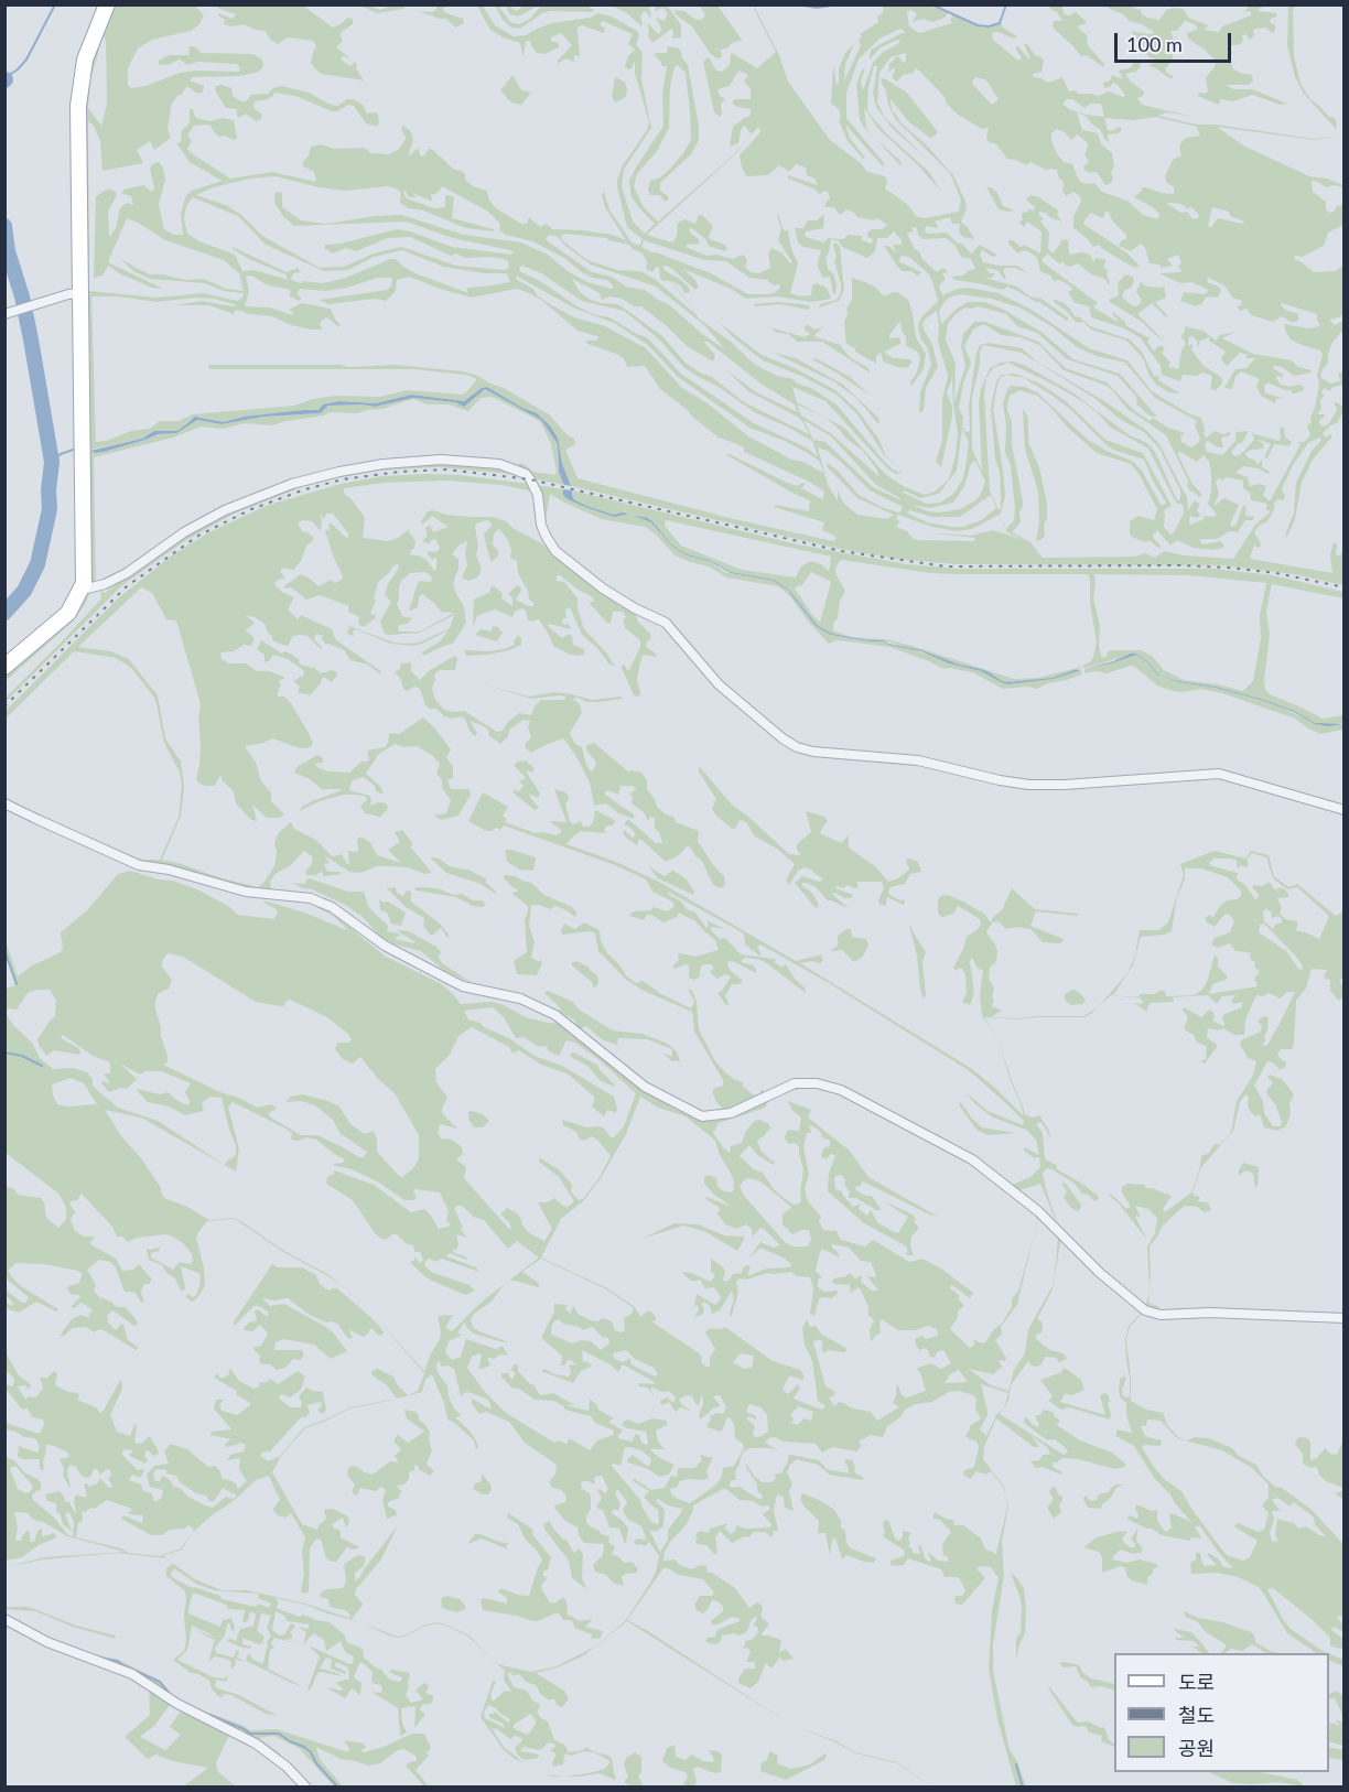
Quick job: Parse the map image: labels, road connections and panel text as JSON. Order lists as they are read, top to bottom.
{
  "legend": ["도로", "철도", "공원"],
  "scale_bar": "100 m"
}
